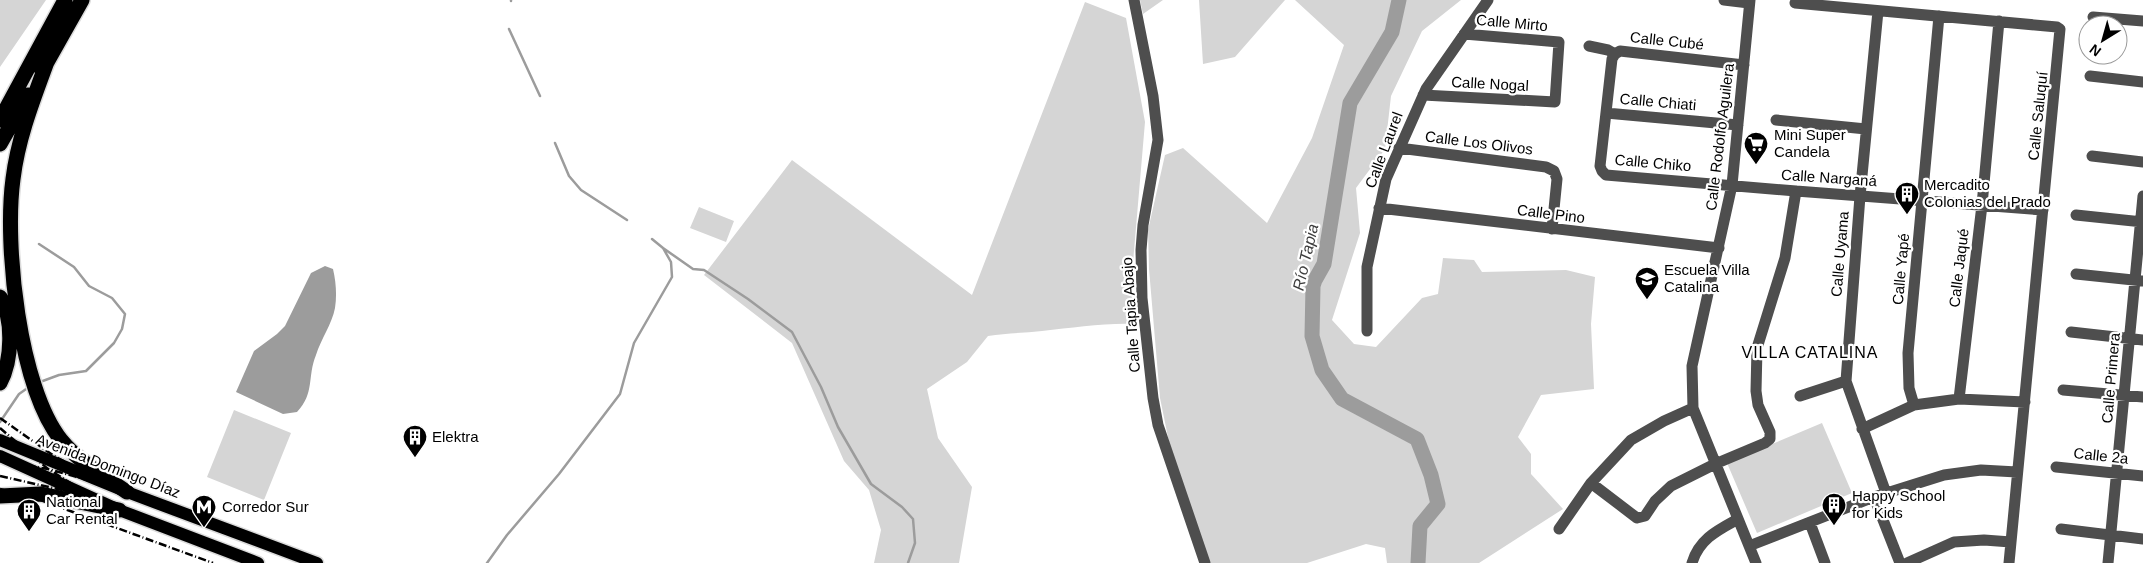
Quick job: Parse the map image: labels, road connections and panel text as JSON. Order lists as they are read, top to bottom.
{
  "streets": {
    "main road": ["Avenida Domingo Díaz"],
    "street": [
      "Calle Mirto",
      "Calle Cubé",
      "Calle Nogal",
      "Calle Chiati",
      "Calle Saluquí",
      "Calle Rodolfo Aguilera",
      "Calle Los Olivos",
      "Calle Laurel",
      "Calle Chiko",
      "Calle Narganá",
      "Calle Pino",
      "Calle Uyama",
      "Calle Jaqué",
      "Calle Yapé",
      "Calle Tapia Abajo",
      "Calle Primera",
      "Calle 2a"
    ]
  },
  "crossings": [
    ["Calle Mirto", "Calle Nogal"],
    ["Calle Mirto", "Calle Laurel"],
    ["Calle Cubé", "Calle Rodolfo Aguilera"],
    ["Calle Cubé", "Calle Chiko"],
    ["Calle Nogal", "Calle Laurel"],
    ["Calle Chiati", "Calle Rodolfo Aguilera"],
    ["Calle Chiati", "Calle Chiko"],
    ["Calle Saluquí", "Calle Narganá"],
    ["Calle Saluquí", "Calle Uyama"],
    ["Calle Saluquí", "Calle Jaqué"],
    ["Calle Saluquí", "Calle Yapé"],
    ["Calle Rodolfo Aguilera", "Calle Chiko"],
    ["Calle Rodolfo Aguilera", "Calle Narganá"],
    ["Calle Rodolfo Aguilera", "Calle Pino"],
    ["Calle Los Olivos", "Calle Laurel"],
    ["Calle Los Olivos", "Calle Pino"],
    ["Calle Laurel", "Calle Pino"],
    ["Calle Chiko", "Calle Narganá"],
    ["Calle Narganá", "Calle Uyama"],
    ["Calle Narganá", "Calle Jaqué"],
    ["Calle Narganá", "Calle Yapé"],
    ["Calle Primera", "Calle 2a"]
  ],
  "districts": ["VILLA CATALINA"],
  "water": ["Río Tapia"],
  "places": {
    "supermarket": ["Mini Super Candela"],
    "building": [
      "Mercadito Colonias del Prado",
      "Elektra",
      "Happy School for Kids",
      "National Car Rental"
    ],
    "school or university": ["Escuela Villa Catalina"],
    "metro station": ["Corredor Sur"]
  },
  "north": "bottom left"
}
